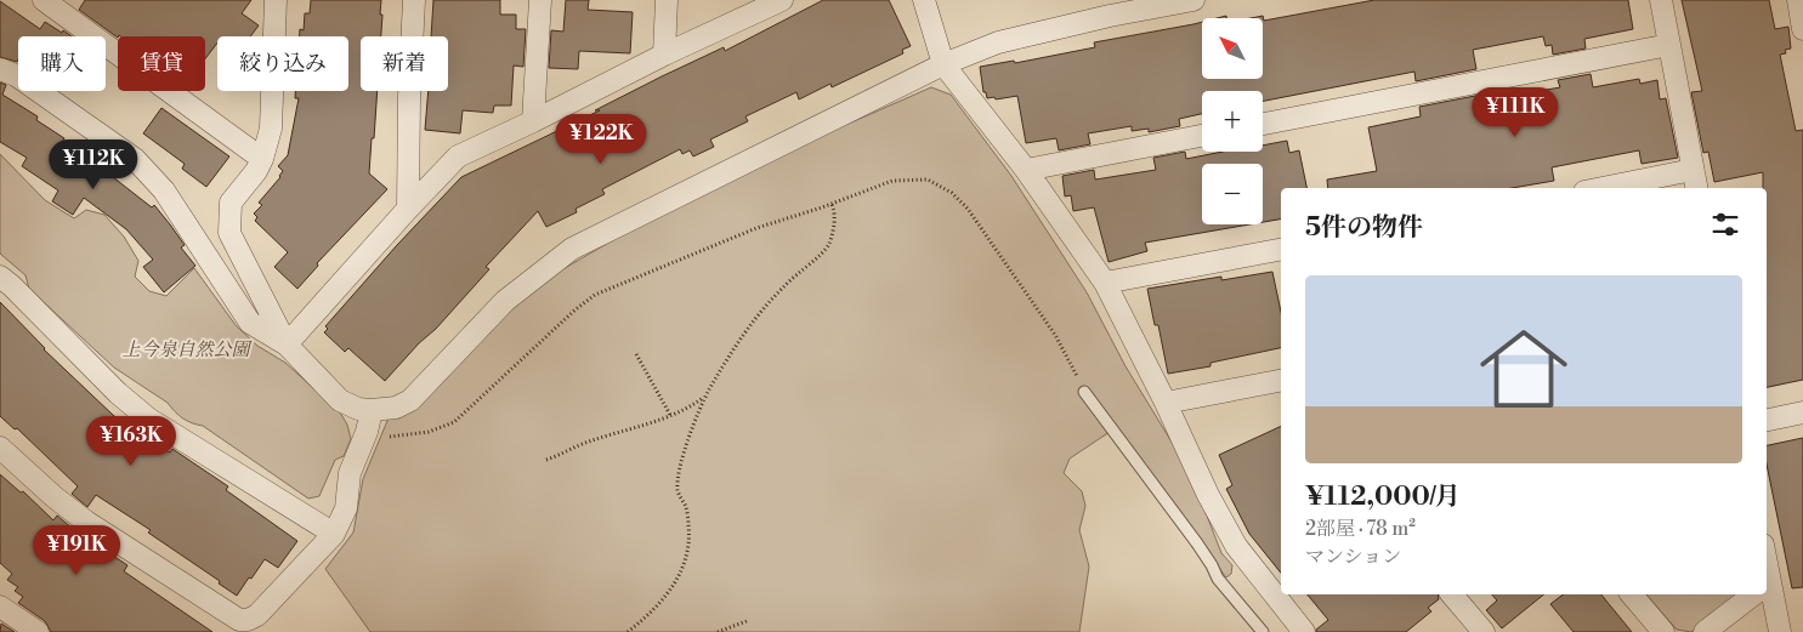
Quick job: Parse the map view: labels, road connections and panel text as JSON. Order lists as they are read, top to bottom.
{
  "parks": ["上今泉自然公園"],
  "north": "top left",
  "page": {
    "map_buttons": ["+", "−"],
    "chip": [
      "購入",
      "賃貸",
      "絞り込み",
      "新着"
    ],
    "price": [
      "¥111K",
      "¥122K",
      "¥112K",
      "¥163K",
      "¥191K"
    ],
    "heading": "5件の物件",
    "list": [
      {
        "name": "¥112,000/月",
        "note": "2部屋 · 78 m² · マンション"
      }
    ]
  }
}
